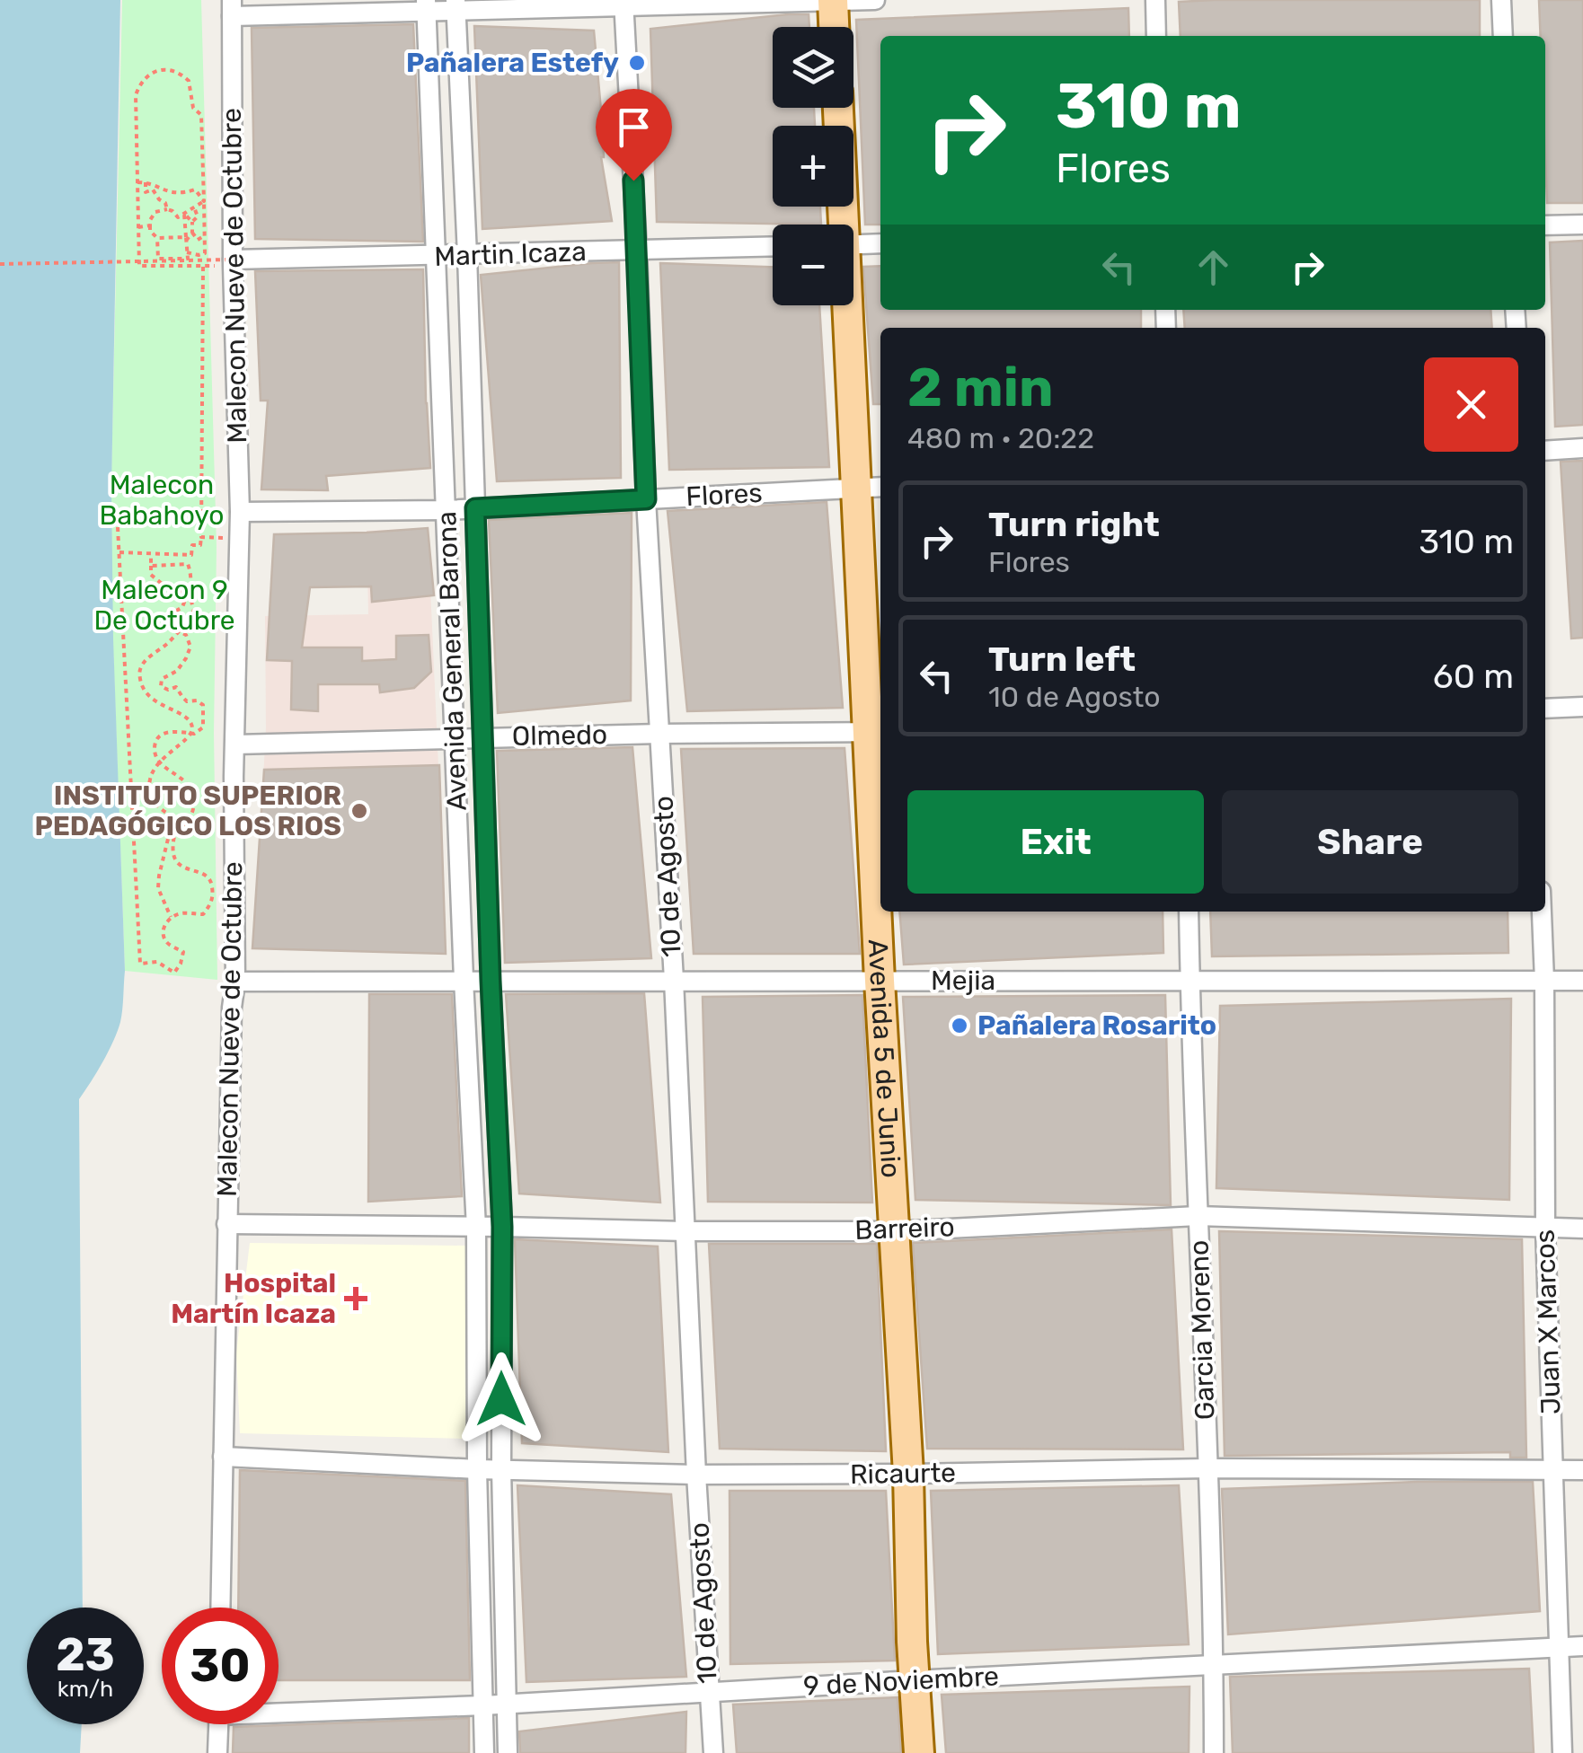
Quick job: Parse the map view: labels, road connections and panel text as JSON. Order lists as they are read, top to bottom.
{
  "streets": {
    "main road": ["Avenida 5 de Junio"],
    "street": [
      "Martin Icaza",
      "Malecon Nueve de Octubre",
      "Flores",
      "Avenida General Barona",
      "Olmedo",
      "10 de Agosto",
      "Mejia",
      "Barreiro",
      "Juan X Marcos",
      "Garcia Moreno",
      "Ricaurte",
      "9 de Noviembre"
    ]
  },
  "crossings": [
    ["Martin Icaza", "Malecon Nueve de Octubre"],
    ["Martin Icaza", "Avenida General Barona"],
    ["Martin Icaza", "10 de Agosto"],
    ["Malecon Nueve de Octubre", "Flores"],
    ["Malecon Nueve de Octubre", "Olmedo"],
    ["Malecon Nueve de Octubre", "Mejia"],
    ["Malecon Nueve de Octubre", "Barreiro"],
    ["Malecon Nueve de Octubre", "Ricaurte"],
    ["Flores", "Avenida General Barona"],
    ["Flores", "10 de Agosto"],
    ["Flores", "Avenida 5 de Junio"],
    ["Avenida General Barona", "Olmedo"],
    ["Avenida General Barona", "Mejia"],
    ["Avenida General Barona", "Barreiro"],
    ["Avenida General Barona", "Ricaurte"],
    ["Avenida General Barona", "9 de Noviembre"],
    ["Olmedo", "10 de Agosto"],
    ["Olmedo", "Avenida 5 de Junio"],
    ["10 de Agosto", "Mejia"],
    ["10 de Agosto", "Barreiro"],
    ["10 de Agosto", "Ricaurte"],
    ["10 de Agosto", "9 de Noviembre"],
    ["Mejia", "Avenida 5 de Junio"],
    ["Mejia", "Juan X Marcos"],
    ["Mejia", "Garcia Moreno"],
    ["Avenida 5 de Junio", "Barreiro"],
    ["Avenida 5 de Junio", "Ricaurte"],
    ["Avenida 5 de Junio", "9 de Noviembre"],
    ["Barreiro", "Juan X Marcos"],
    ["Barreiro", "Garcia Moreno"],
    ["Juan X Marcos", "Ricaurte"],
    ["Juan X Marcos", "9 de Noviembre"],
    ["Garcia Moreno", "Ricaurte"],
    ["Garcia Moreno", "9 de Noviembre"]
  ],
  "parks": ["Malecon Babahoyo", "Malecon 9 De Octubre"],
  "places": {
    "other": ["Pañalera Estefy", "INSTITUTO SUPERIOR PEDAGÓGICO LOS RIOS", "Pañalera Rosarito"],
    "health": ["Hospital Martín Icaza"]
  },
  "page": {
    "map_buttons": ["+", "−"],
    "turn": ["310 m", "Flores"],
    "heading": ["2 min", "480 m · 20:22"],
    "list": [
      {
        "name": "Turn right",
        "note": "Flores",
        "value": "310 m"
      },
      {
        "name": "Turn left",
        "note": "10 de Agosto",
        "value": "60 m"
      }
    ],
    "buttons": ["Exit", "Share"],
    "speed": "23 km/h",
    "limit": "30"
  }
}
